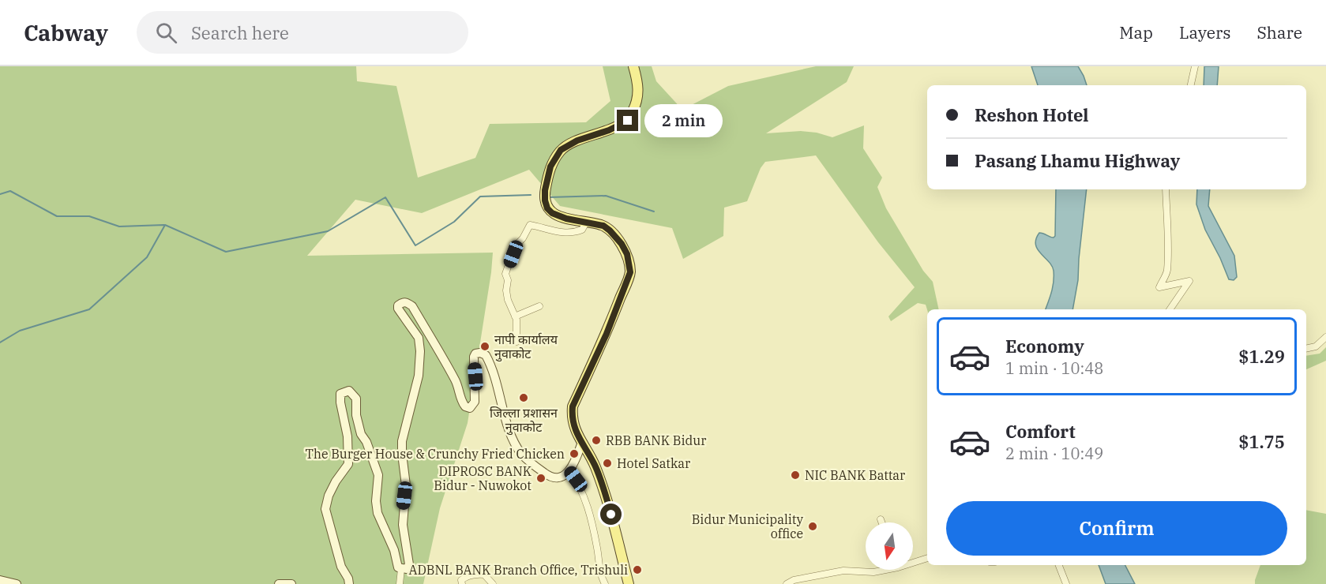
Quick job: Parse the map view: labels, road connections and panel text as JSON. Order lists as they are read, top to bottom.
{
  "places": [
    "नापी कार्यालय नुवाकोट",
    "जिल्ला प्रशासन नुवाकोट",
    "RBB BANK Bidur",
    "The Burger House & Crunchy Fried Chicken",
    "Hotel Satkar",
    "NIC BANK Battar",
    "DIPROSC BANK Bidur - Nuwokot",
    "Bidur Municipality office",
    "ADBNL BANK Branch Office, Trishuli"
  ],
  "north": "bottom",
  "page": {
    "header": "Cabway",
    "search": "Search here",
    "nav": ["Map", "Layers", "Share"],
    "banner": ["Reshon Hotel", "Pasang Lhamu Highway"],
    "bubble": "2 min",
    "list": [
      {
        "name": "Economy",
        "note": "1 min · 10:48",
        "value": "$1.29"
      },
      {
        "name": "Comfort",
        "note": "2 min · 10:49",
        "value": "$1.75"
      }
    ],
    "buttons": "Confirm"
  }
}
